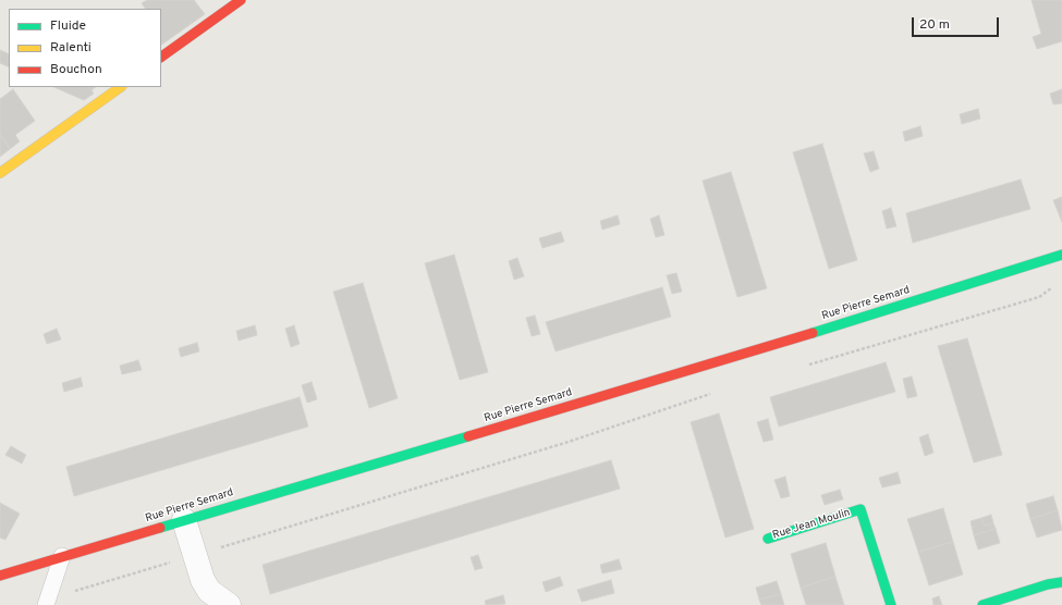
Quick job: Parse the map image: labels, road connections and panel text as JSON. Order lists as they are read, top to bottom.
{
  "streets": {
    "street": ["Rue Pierre Semard", "Rue Jean Moulin"]
  },
  "legend": ["Fluide", "Ralenti", "Bouchon"],
  "scale_bar": "20 m"
}
